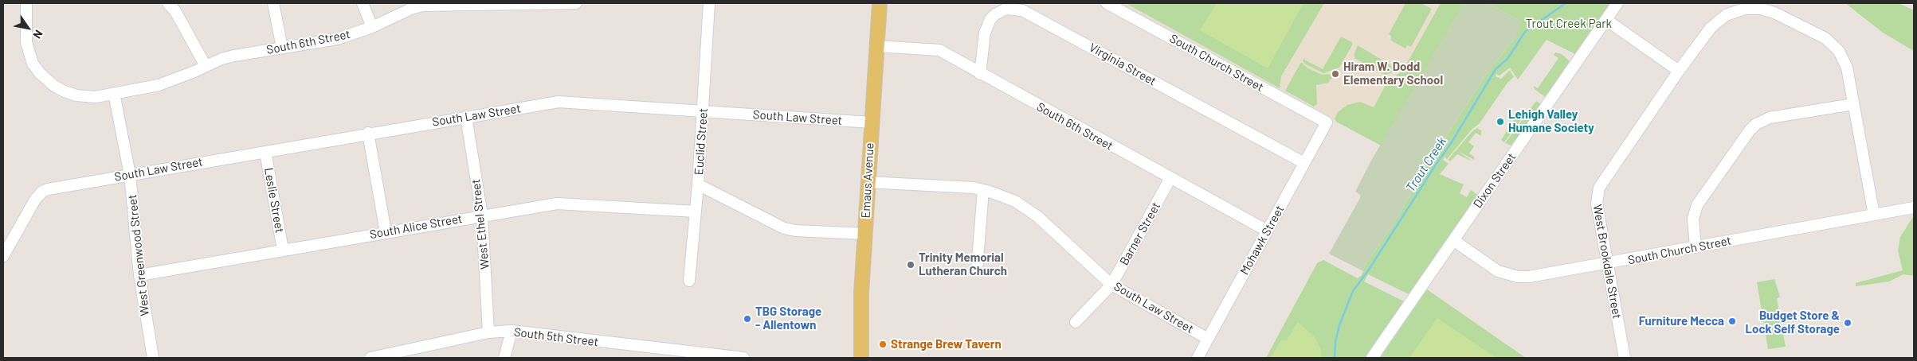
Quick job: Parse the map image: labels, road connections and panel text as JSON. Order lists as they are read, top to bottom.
{
  "streets": {
    "main road": ["Emaus Avenue"],
    "street": [
      "South 6th Street",
      "South Church Street",
      "Virginia Street",
      "South Law Street",
      "Euclid Street",
      "Dixon Street",
      "Leslie Street",
      "West Ethel Street",
      "South Alice Street",
      "Barner Street",
      "Mohawk Street",
      "West Greenwood Street",
      "West Brookdale Street",
      "South 5th Street"
    ]
  },
  "crossings": [
    ["South 6th Street", "Virginia Street"],
    ["South 6th Street", "Emaus Avenue"],
    ["South 6th Street", "Barner Street"],
    ["South 6th Street", "Mohawk Street"],
    ["South 6th Street", "West Greenwood Street"],
    ["South Church Street", "Dixon Street"],
    ["South Church Street", "Mohawk Street"],
    ["South Church Street", "West Brookdale Street"],
    ["Virginia Street", "Mohawk Street"],
    ["South Law Street", "Euclid Street"],
    ["South Law Street", "Emaus Avenue"],
    ["South Law Street", "Leslie Street"],
    ["South Law Street", "West Ethel Street"],
    ["South Law Street", "Barner Street"],
    ["South Law Street", "Mohawk Street"],
    ["South Law Street", "West Greenwood Street"],
    ["Euclid Street", "South Alice Street"],
    ["Leslie Street", "South Alice Street"],
    ["West Ethel Street", "South Alice Street"],
    ["West Ethel Street", "South 5th Street"],
    ["South Alice Street", "West Greenwood Street"]
  ],
  "water": ["Trout Creek"],
  "parks": ["Trout Creek Park"],
  "places": [
    "Hiram W. Dodd Elementary School",
    "Lehigh Valley Humane Society",
    "Trinity Memorial Lutheran Church",
    "TBG Storage - Allentown",
    "Furniture Mecca",
    "Budget Store & Lock Self Storage",
    "Strange Brew Tavern"
  ],
  "north": "bottom right"
}
